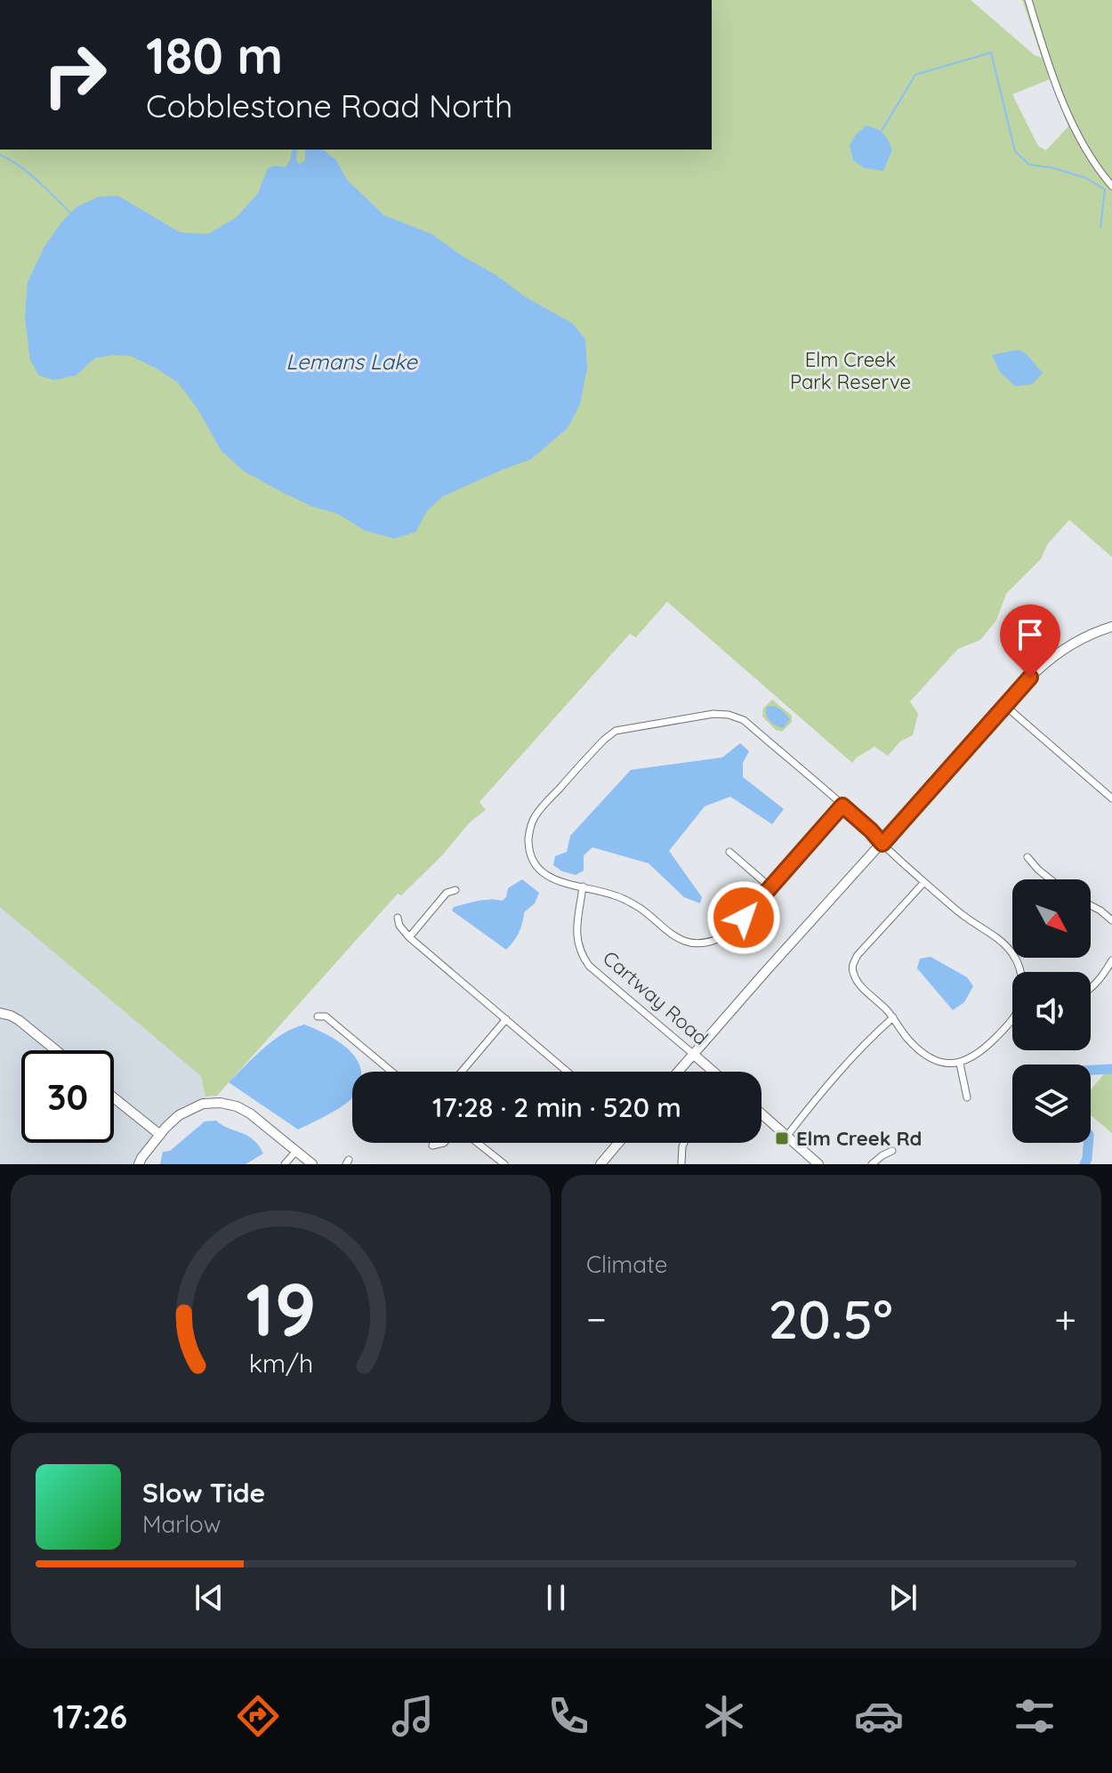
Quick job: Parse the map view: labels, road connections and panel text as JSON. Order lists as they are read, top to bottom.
{
  "streets": {
    "main road": ["Cartway Road"]
  },
  "water": ["Lemans Lake"],
  "parks": ["Elm Creek Park Reserve"],
  "places": {
    "transit": ["Elm Creek Rd"]
  },
  "north": "bottom right",
  "page": {
    "turn": ["180 m", "Cobblestone Road North"],
    "limit": "30",
    "trip": "17:28 · 2 min · 520 m",
    "tile": "Climate",
    "heat": ["−", "20.5°", "+"],
    "song": ["Slow Tide", "Marlow"],
    "tabs": "17:26",
    "gauge": ["19", "km/h"]
  }
}
